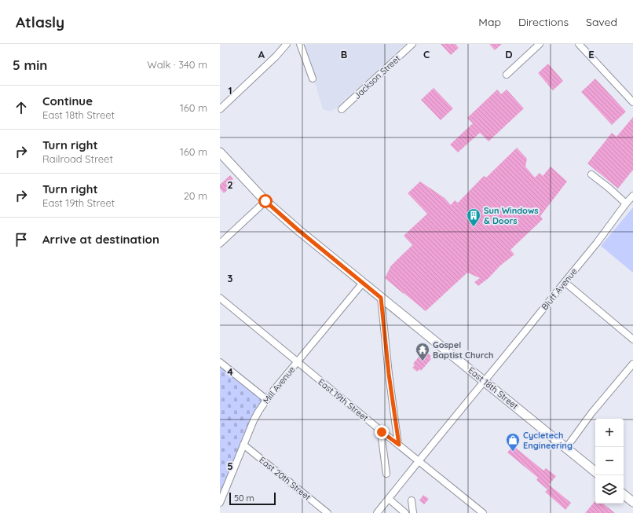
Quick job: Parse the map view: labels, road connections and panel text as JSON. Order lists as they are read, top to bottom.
{
  "streets": {
    "street": [
      "Jackson Street",
      "Bluff Avenue",
      "Mill Avenue",
      "East 18th Street",
      "East 19th Street",
      "East 20th Street"
    ]
  },
  "crossings": [
    ["Bluff Avenue", "East 18th Street"],
    ["Bluff Avenue", "East 19th Street"],
    ["Mill Avenue", "East 18th Street"],
    ["Mill Avenue", "East 19th Street"],
    ["Mill Avenue", "East 20th Street"]
  ],
  "places": {
    "building": ["Sun Windows & Doors"],
    "temple": ["Gospel Baptist Church"],
    "shop": ["Cycletech Engineering"]
  },
  "scale_bar": "50 m",
  "page": {
    "header": "Atlasly",
    "nav": ["Map", "Directions", "Saved"],
    "heading": ["5 min", "Walk · 340 m"],
    "list": [
      ["Continue", "East 18th Street", "160 m"],
      ["Turn right", "Railroad Street", "160 m"],
      ["Turn right", "East 19th Street", "20 m"],
      "Arrive at destination"
    ],
    "map_buttons": ["+", "−"],
    "scale": "50 m"
  },
  "grid": {
    "columns": [
      "A",
      "B",
      "C",
      "D",
      "E"
    ],
    "rows": [
      "1",
      "2",
      "3",
      "4",
      "5"
    ]
  }
}
